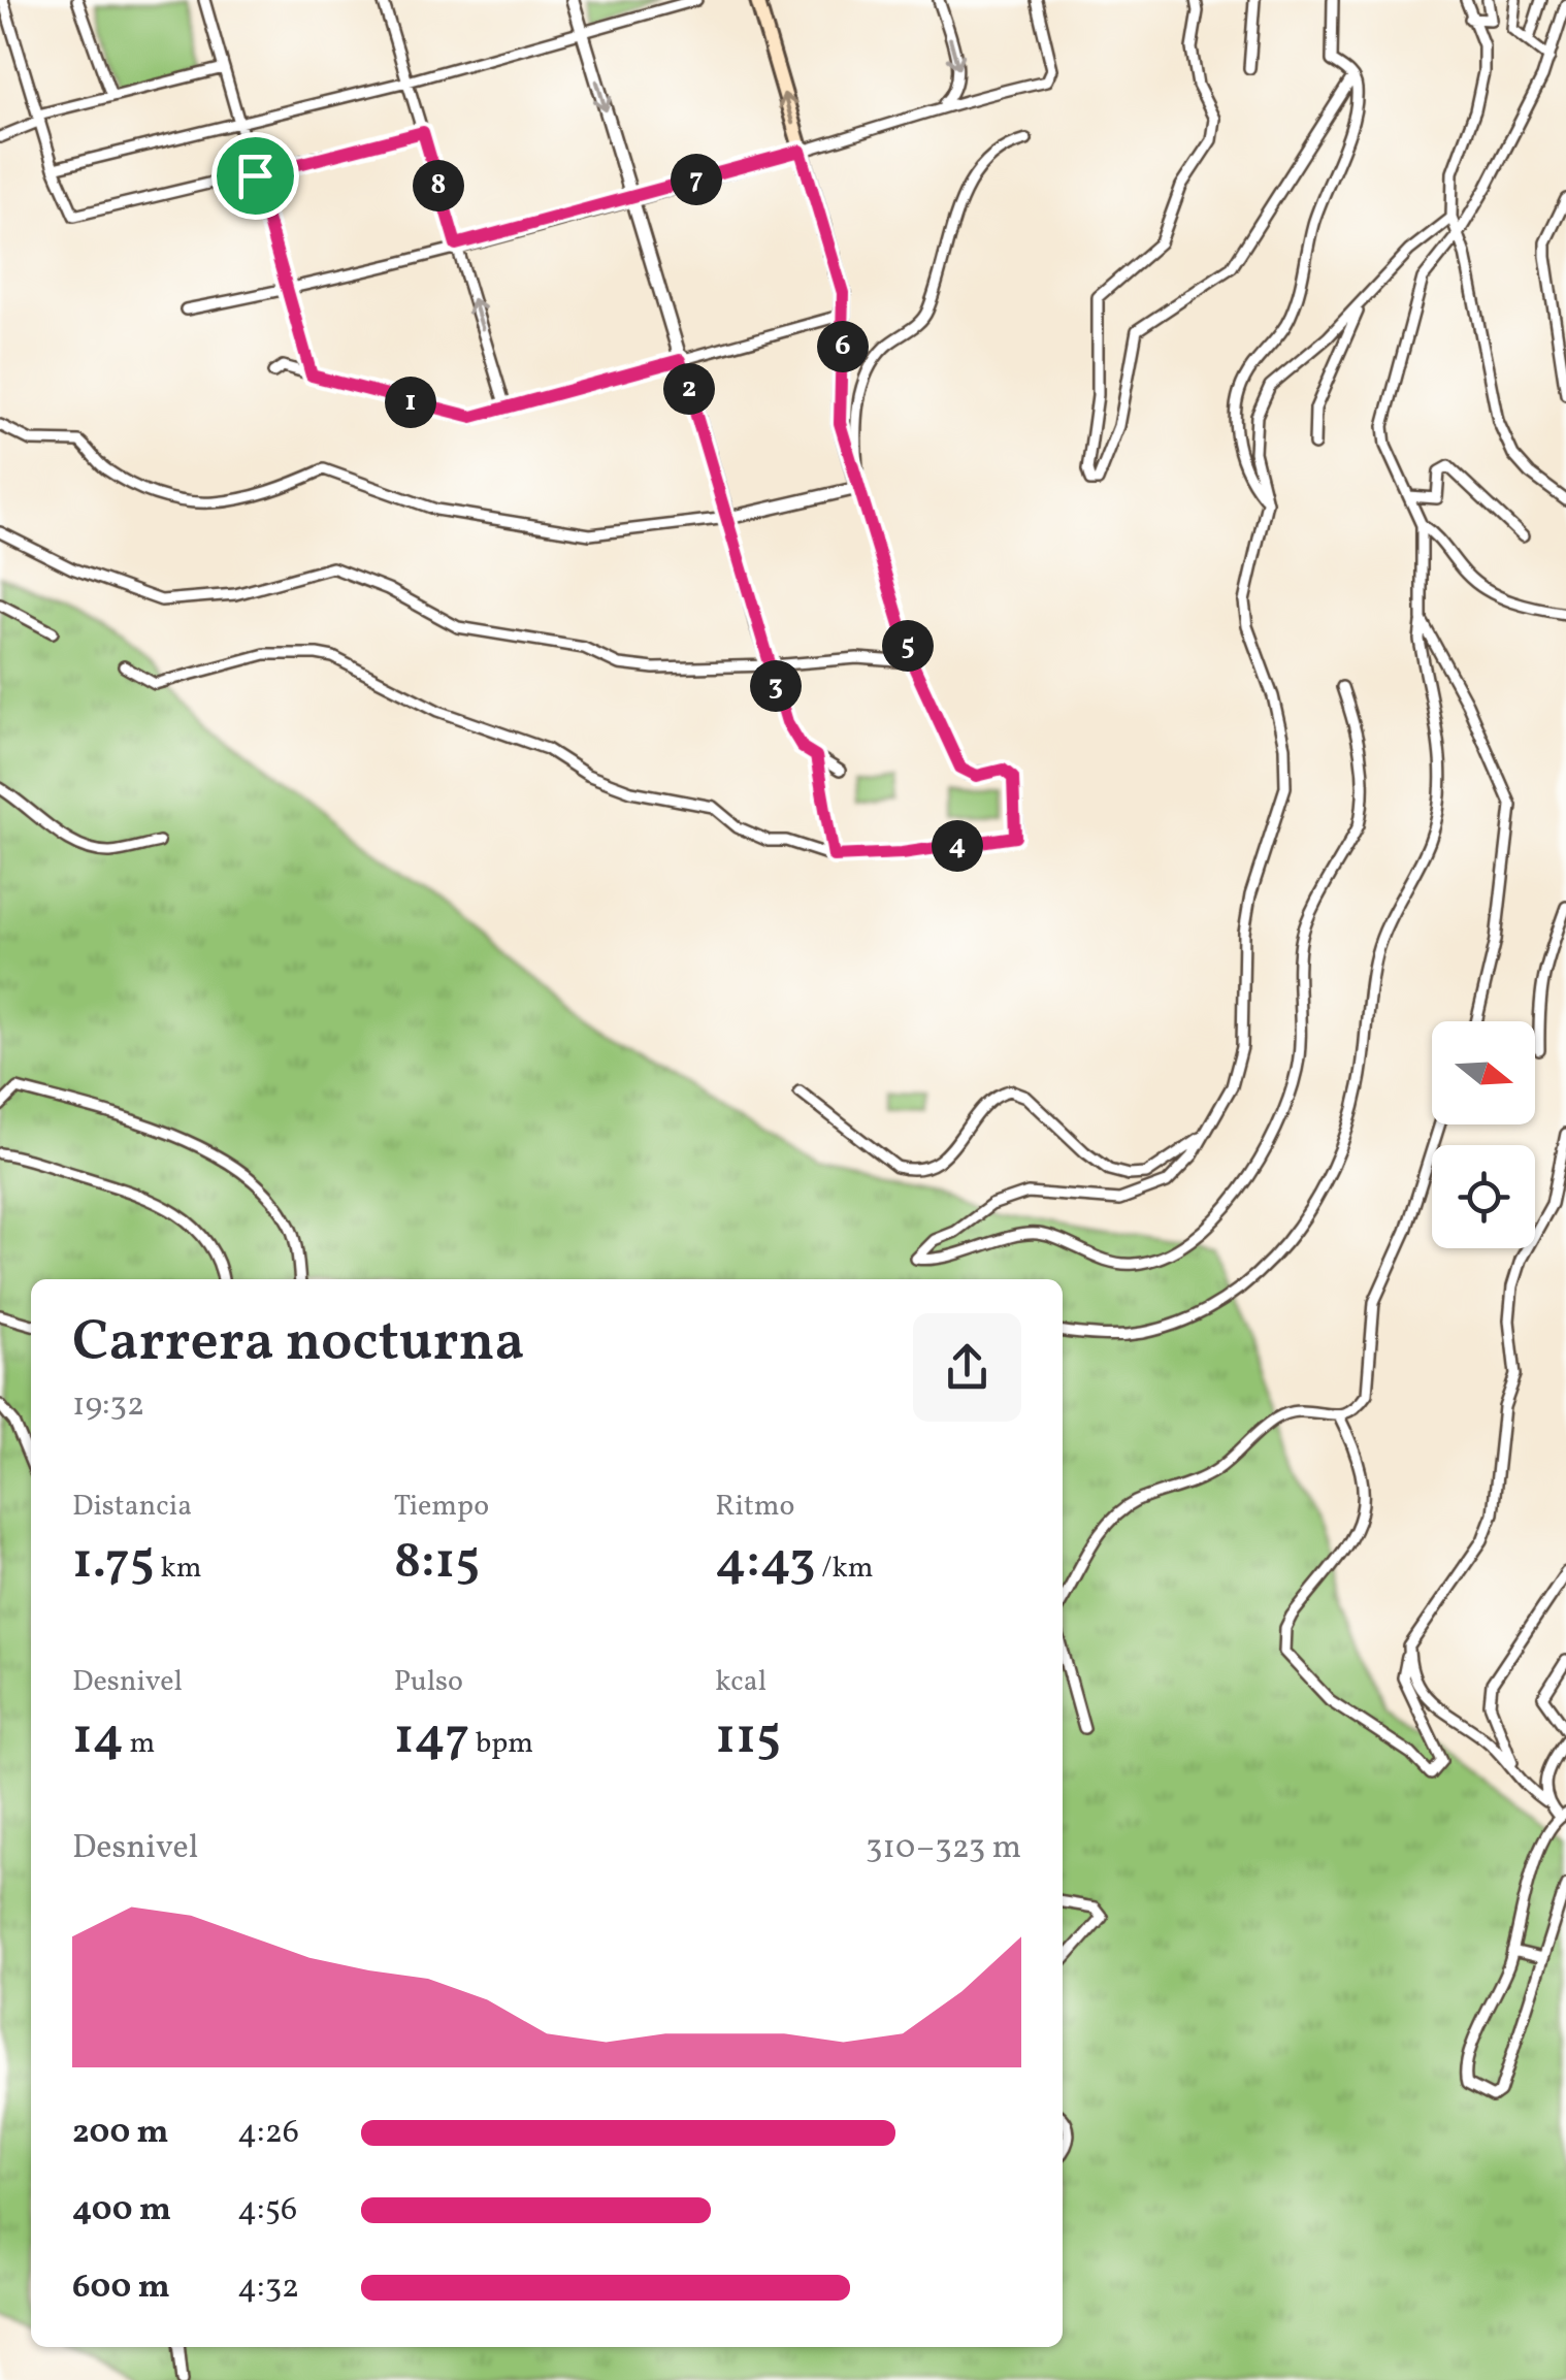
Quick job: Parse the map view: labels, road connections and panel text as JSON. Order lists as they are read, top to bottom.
{
  "north": "right",
  "page": {
    "pins": [
      "7",
      "8",
      "6",
      "2",
      "1",
      "5",
      "3",
      "4"
    ],
    "heading": ["Carrera nocturna", "19:32"],
    "stats": [
      ["Distancia", "1.75 km"],
      ["Tiempo", "8:15"],
      ["Ritmo", "4:43 /km"],
      ["Desnivel", "14 m"],
      ["Pulso", "147 bpm"],
      ["kcal", "115"]
    ],
    "chart": ["Desnivel", "310–323 m"],
    "list": [
      {
        "name": "200 m",
        "note": "4:26"
      },
      {
        "name": "400 m",
        "note": "4:56"
      },
      {
        "name": "600 m",
        "note": "4:32"
      }
    ]
  }
}
